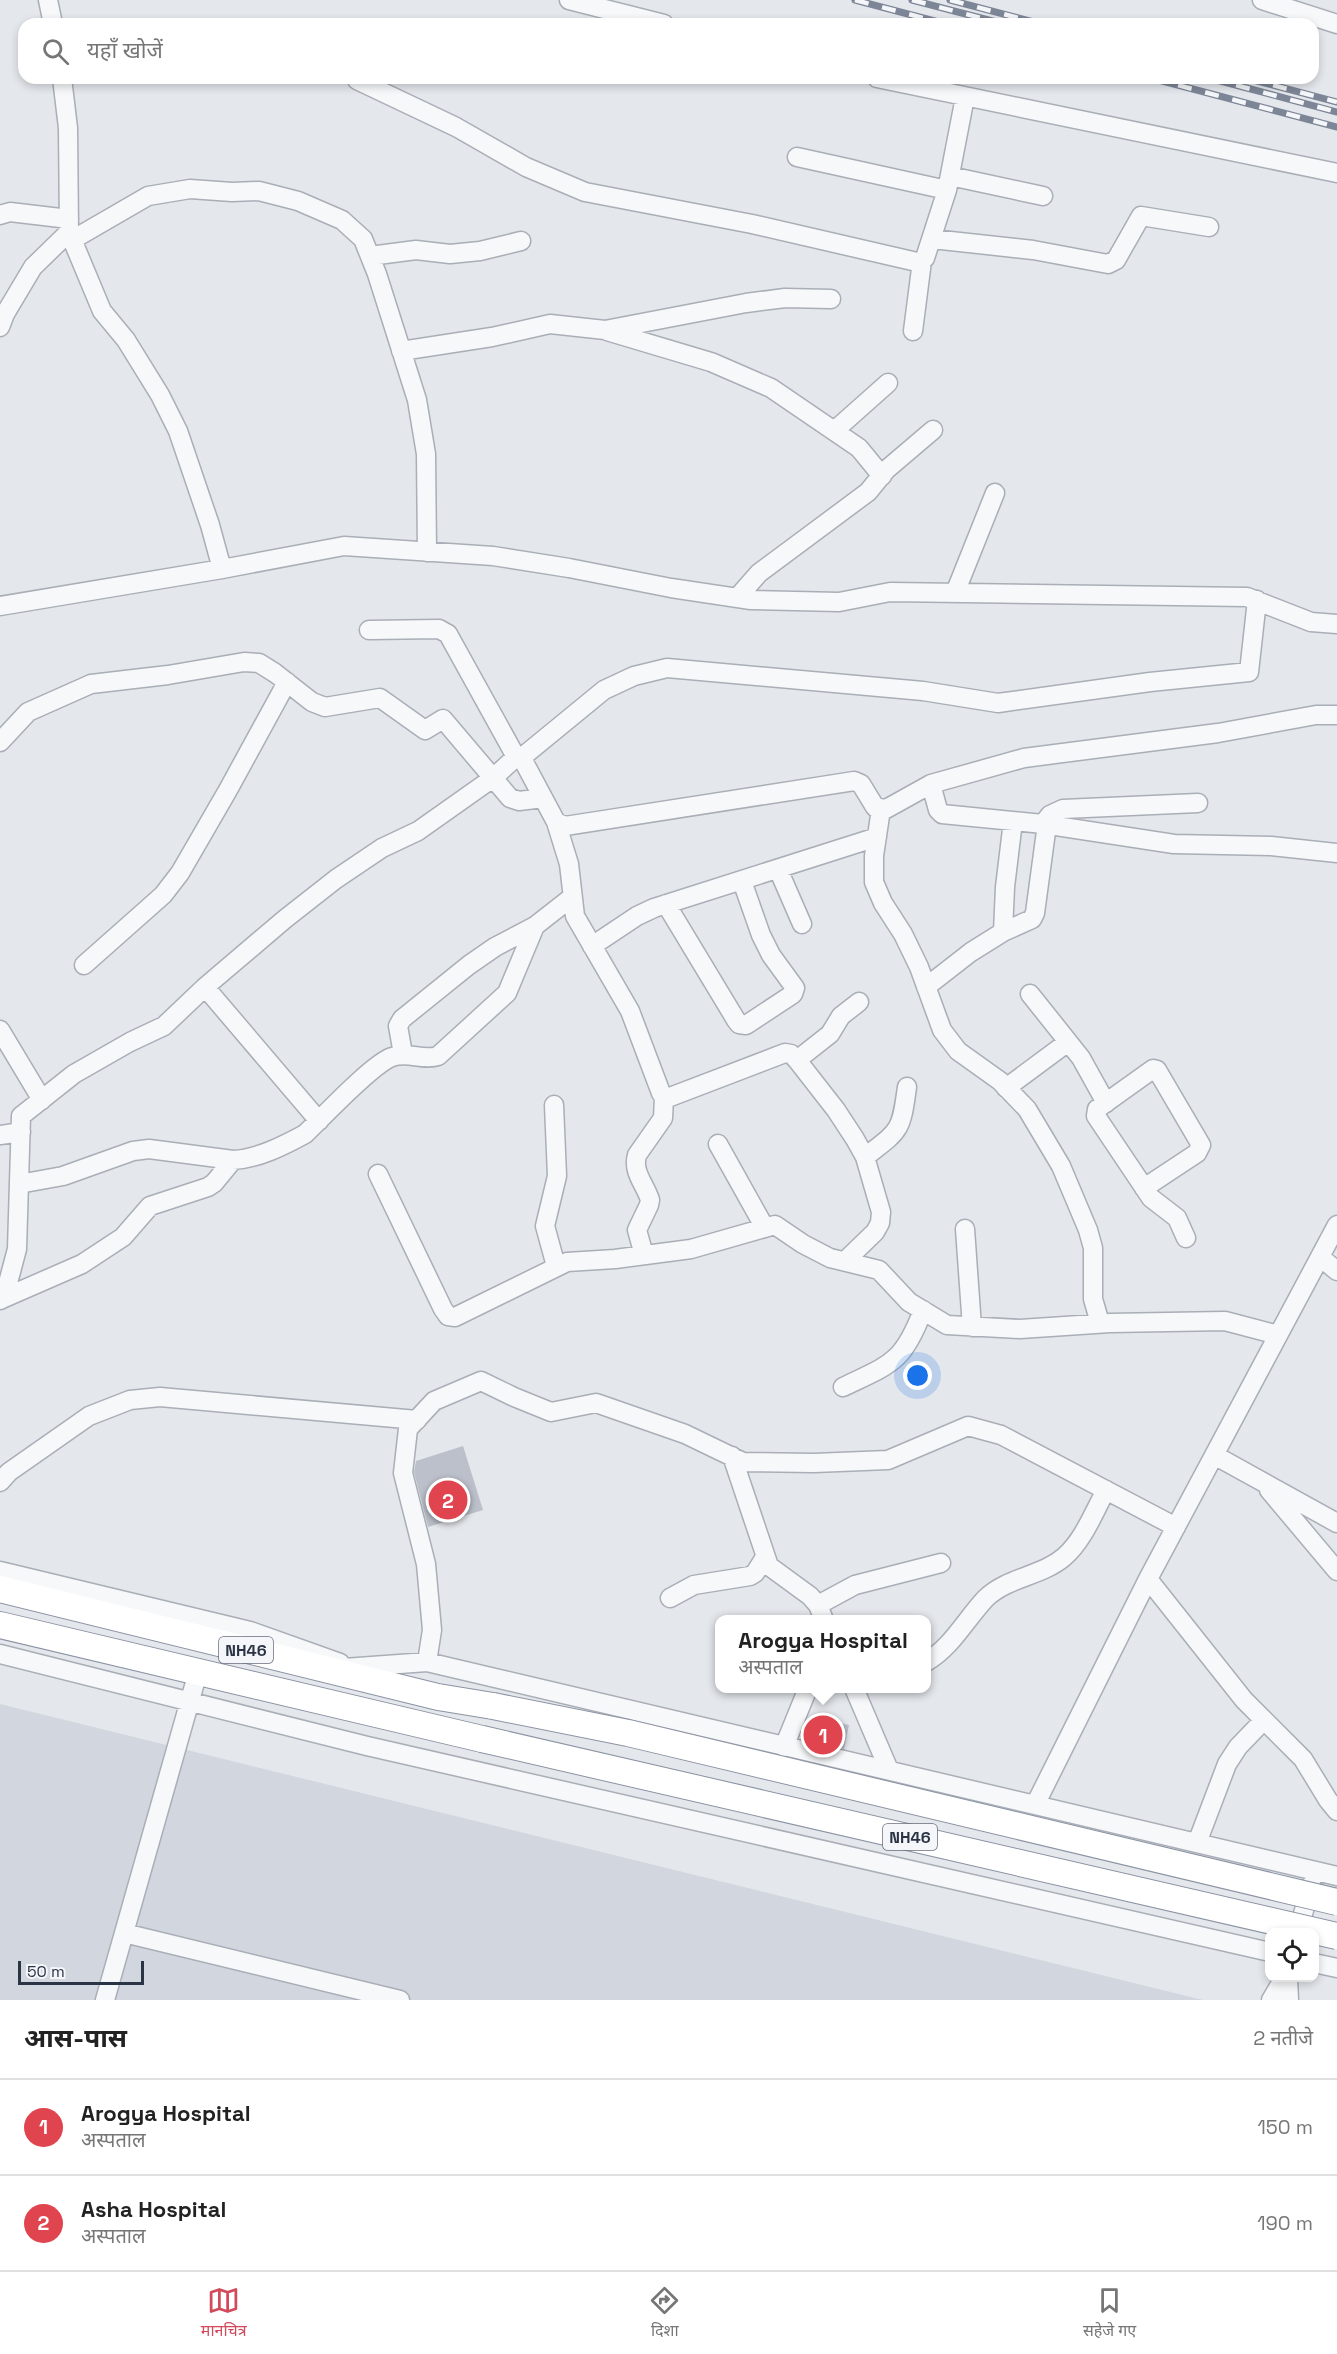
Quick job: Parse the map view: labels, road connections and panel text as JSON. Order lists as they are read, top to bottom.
{
  "streets": {
    "highway": ["NH46"]
  },
  "scale_bar": "50 m",
  "page": {
    "search": "यहाँ खोजें",
    "pins": ["2", "1"],
    "popup": ["Arogya Hospital", "अस्पताल"],
    "scale": "50 m",
    "heading": ["आस-पास", "2 नतीजे"],
    "list": [
      {
        "mark": "1",
        "name": "Arogya Hospital",
        "note": "अस्पताल",
        "value": "150 m"
      },
      {
        "mark": "2",
        "name": "Asha Hospital",
        "note": "अस्पताल",
        "value": "190 m"
      }
    ],
    "nav": ["मानचित्र", "दिशा", "सहेजे गए"]
  }
}
